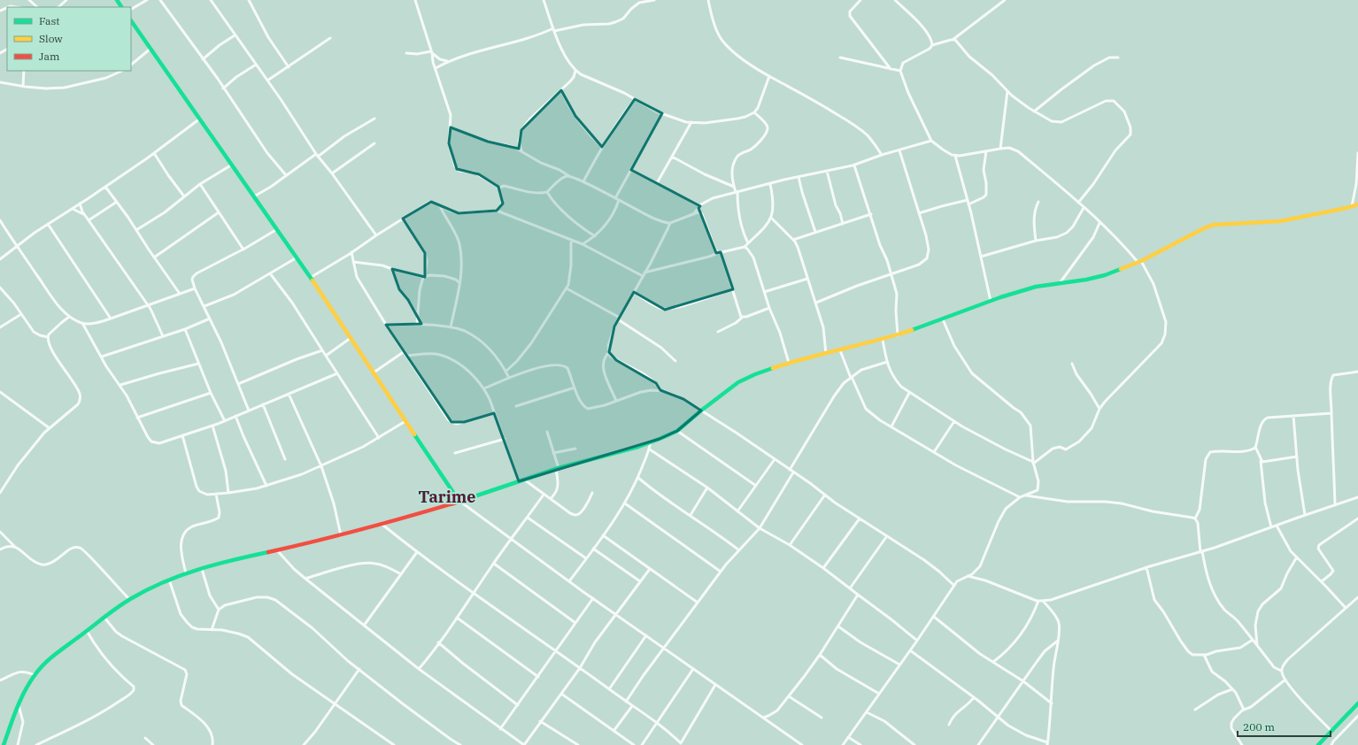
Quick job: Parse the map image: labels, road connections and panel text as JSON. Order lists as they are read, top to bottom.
{
  "districts": ["Tarime"],
  "legend": ["Fast", "Slow", "Jam"],
  "scale_bar": "200 m"
}
